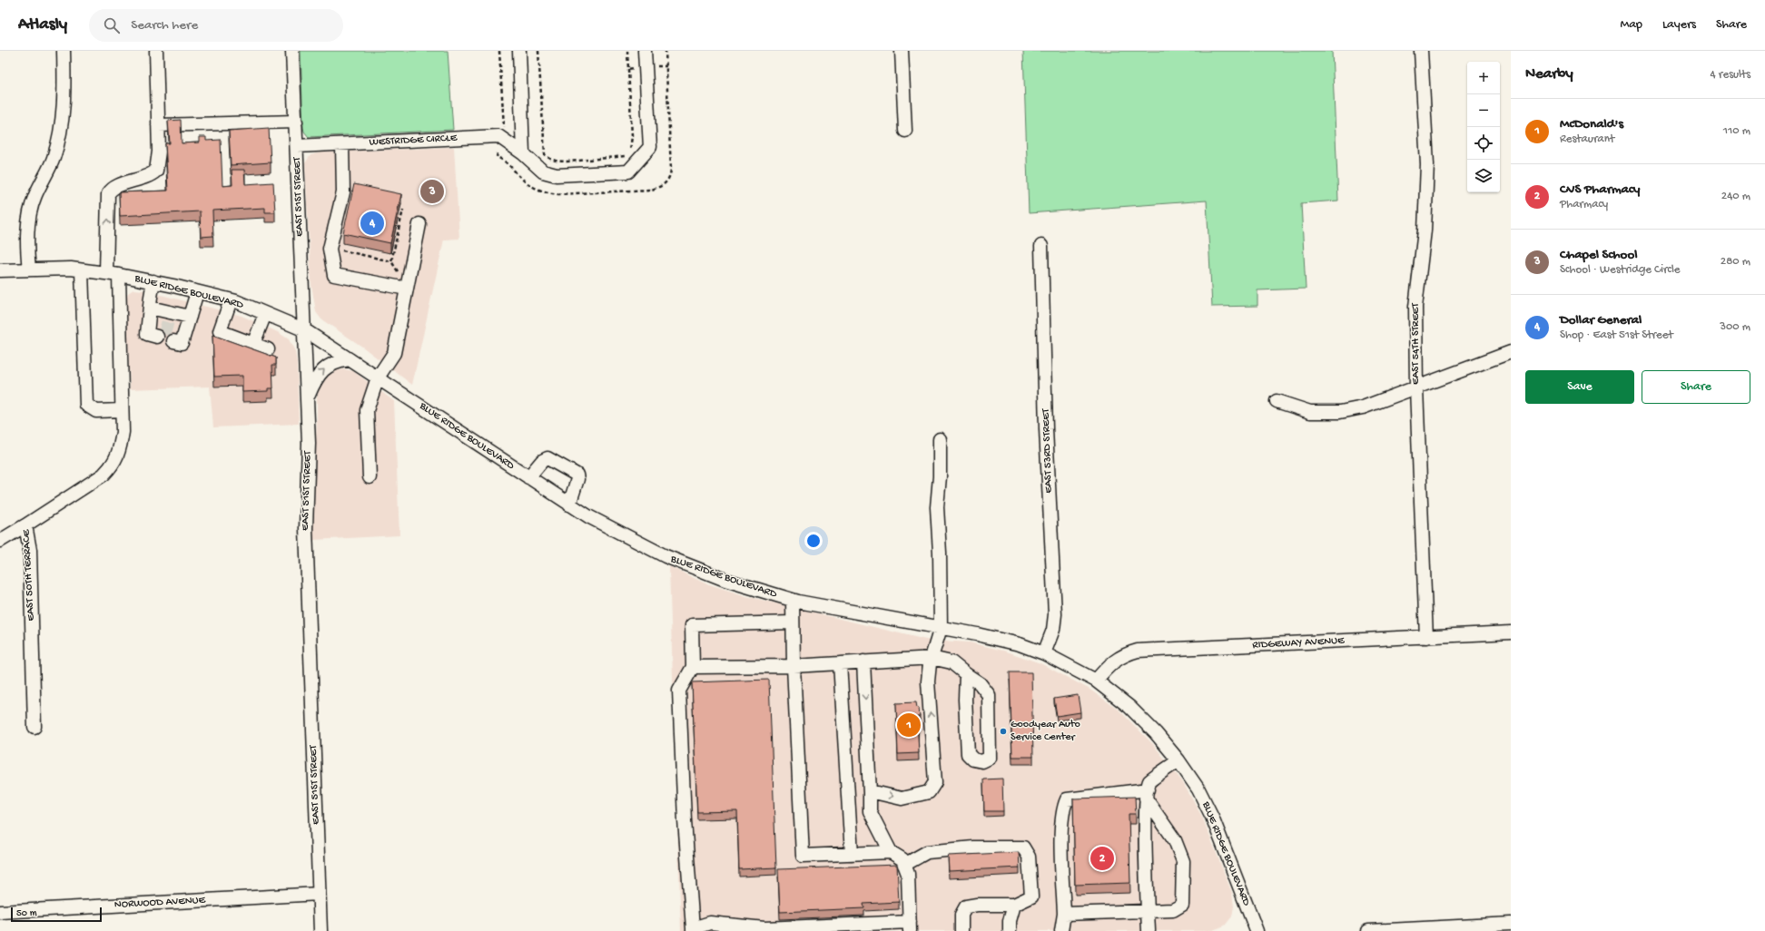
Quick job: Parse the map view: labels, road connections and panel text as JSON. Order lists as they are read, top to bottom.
{
  "streets": {
    "street": [
      "WESTRIDGE CIRCLE",
      "EAST 51ST STREET",
      "BLUE RIDGE BOULEVARD",
      "EAST 54TH STREET",
      "EAST 53RD STREET",
      "EAST 50TH TERRACE",
      "RIDGEWAY AVENUE",
      "NORWOOD AVENUE"
    ]
  },
  "crossings": [
    ["WESTRIDGE CIRCLE", "EAST 51ST STREET"],
    ["EAST 51ST STREET", "BLUE RIDGE BOULEVARD"],
    ["EAST 51ST STREET", "NORWOOD AVENUE"],
    ["BLUE RIDGE BOULEVARD", "EAST 53RD STREET"],
    ["BLUE RIDGE BOULEVARD", "EAST 50TH TERRACE"],
    ["BLUE RIDGE BOULEVARD", "RIDGEWAY AVENUE"],
    ["EAST 54TH STREET", "RIDGEWAY AVENUE"]
  ],
  "places": ["Goodyear Auto Service Center"],
  "scale_bar": "50 m",
  "page": {
    "header": "Atlasly",
    "search": "Search here",
    "nav": ["Map", "Layers", "Share"],
    "heading": ["Nearby", "4 results"],
    "map_buttons": ["+", "−"],
    "list": [
      {
        "mark": "1",
        "name": "McDonald's",
        "note": "Restaurant",
        "value": "110 m"
      },
      {
        "mark": "2",
        "name": "CVS Pharmacy",
        "note": "Pharmacy",
        "value": "240 m"
      },
      {
        "mark": "3",
        "name": "Chapel School",
        "note": "School · Westridge Circle",
        "value": "280 m"
      },
      {
        "mark": "4",
        "name": "Dollar General",
        "note": "Shop · East 51st Street",
        "value": "300 m"
      }
    ],
    "pins": [
      "3",
      "4",
      "1",
      "2"
    ],
    "buttons": ["Save", "Share"],
    "scale": "50 m"
  }
}
